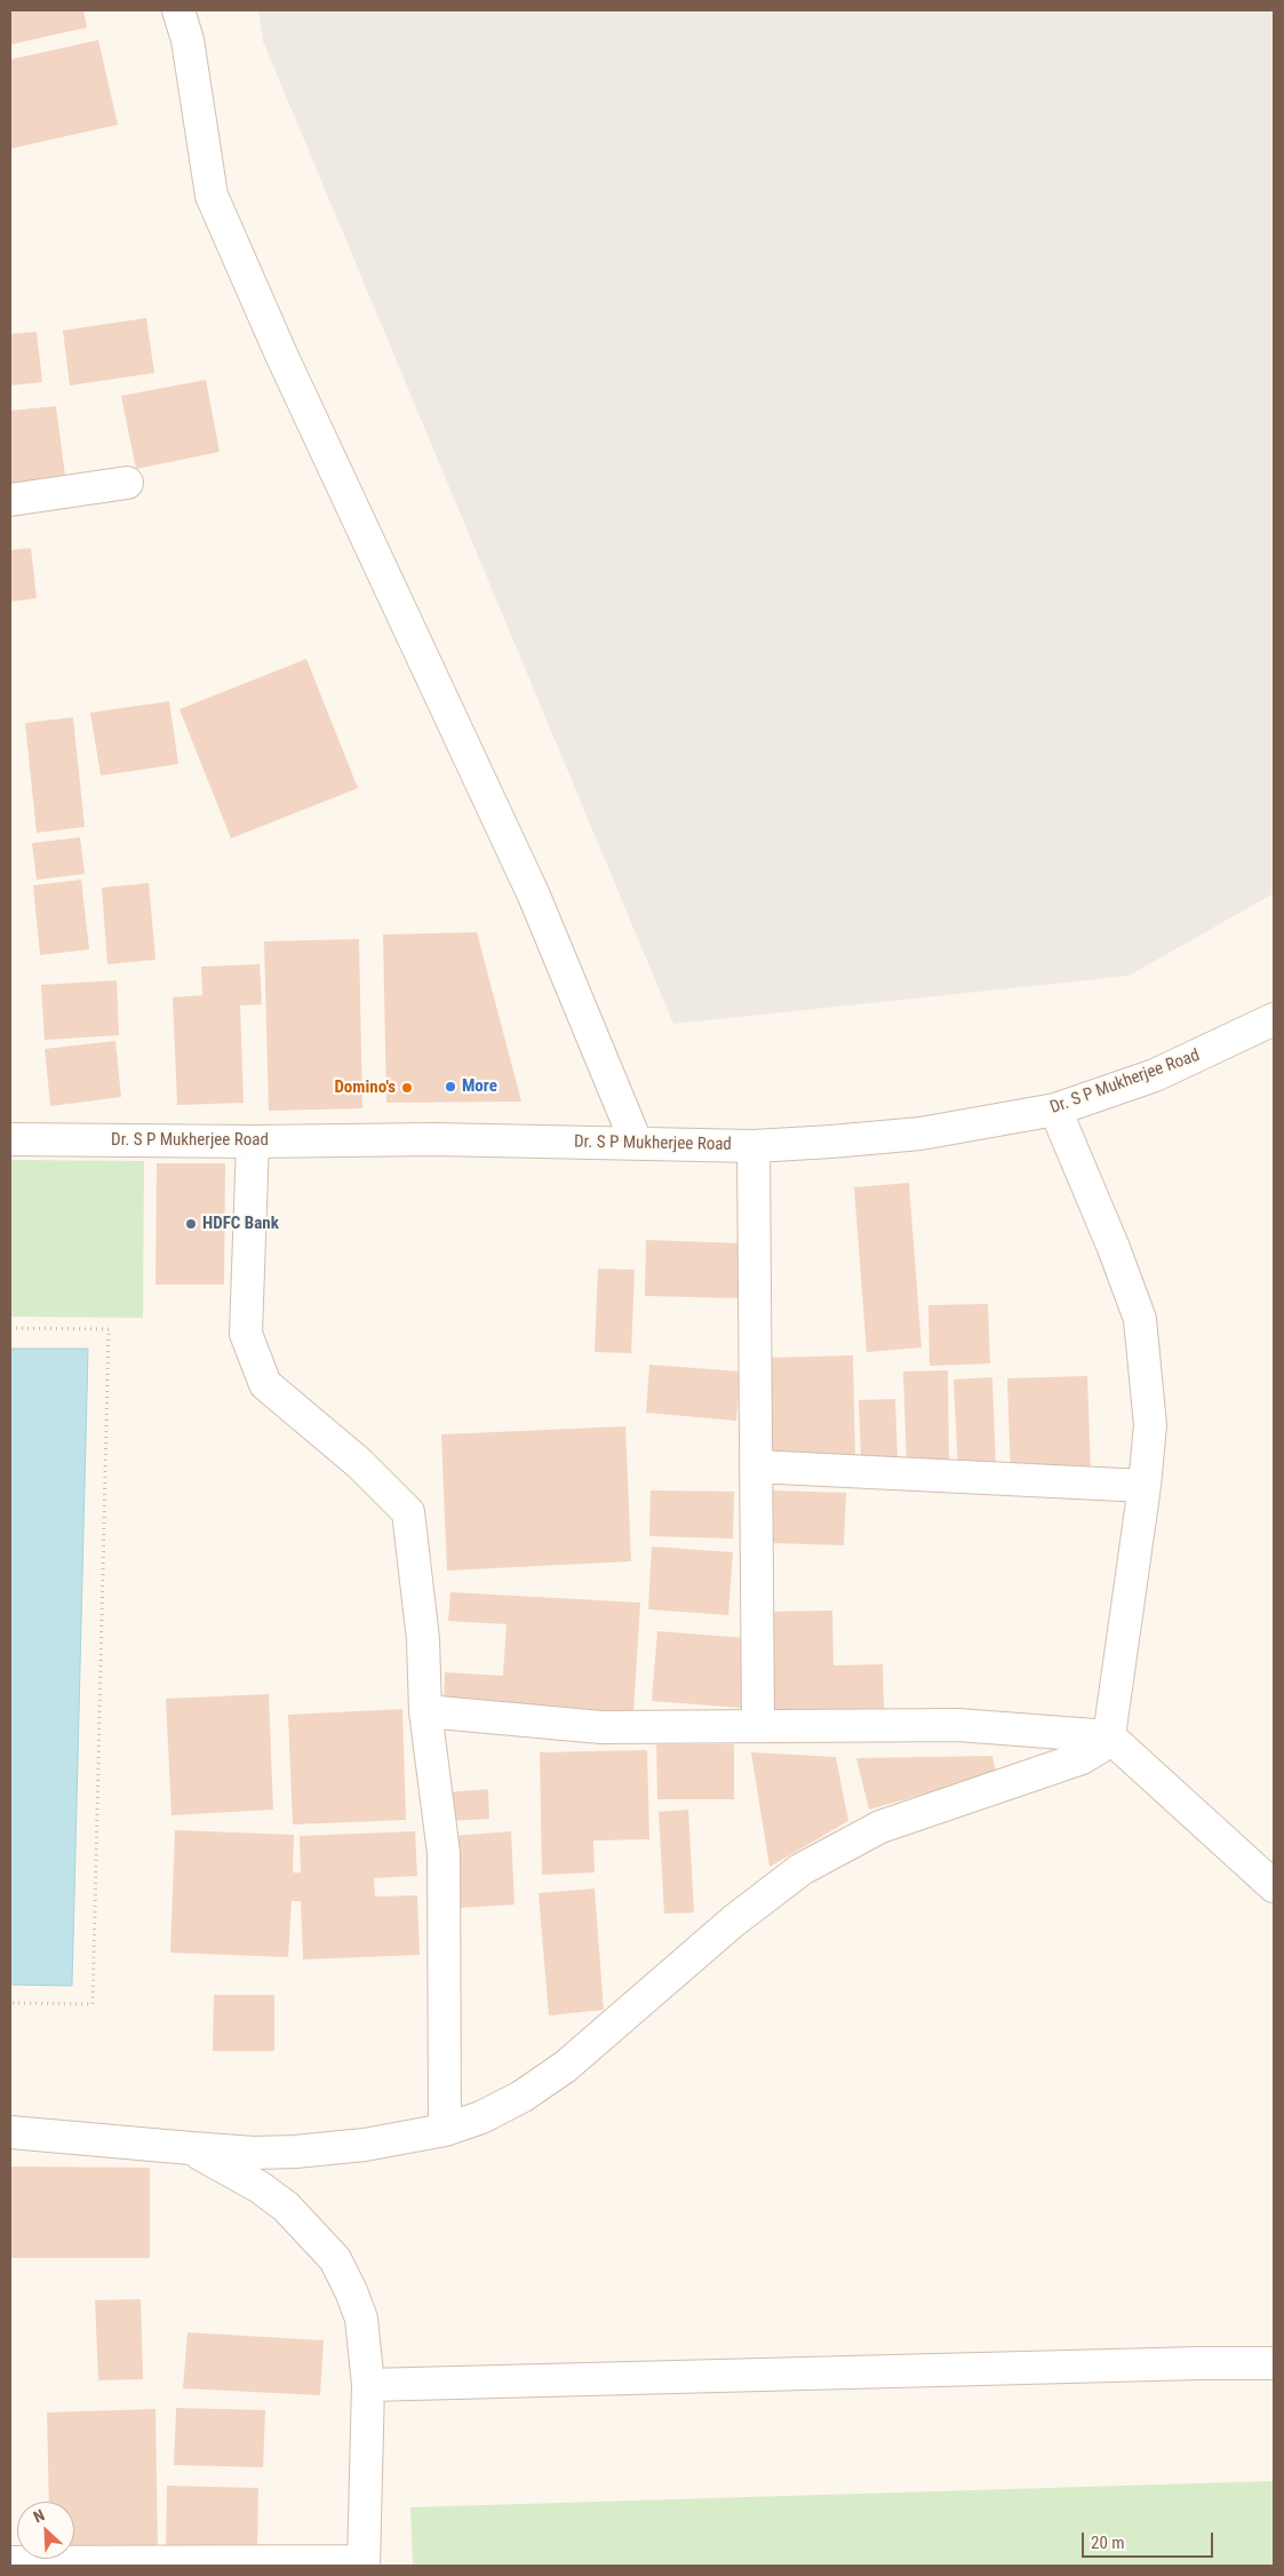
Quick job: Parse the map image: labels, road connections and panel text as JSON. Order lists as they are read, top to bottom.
{
  "streets": {
    "street": ["Dr. S P Mukherjee Road"]
  },
  "places": ["More", "Domino's", "HDFC Bank"],
  "scale_bar": "20 m",
  "north": "top left"
}
